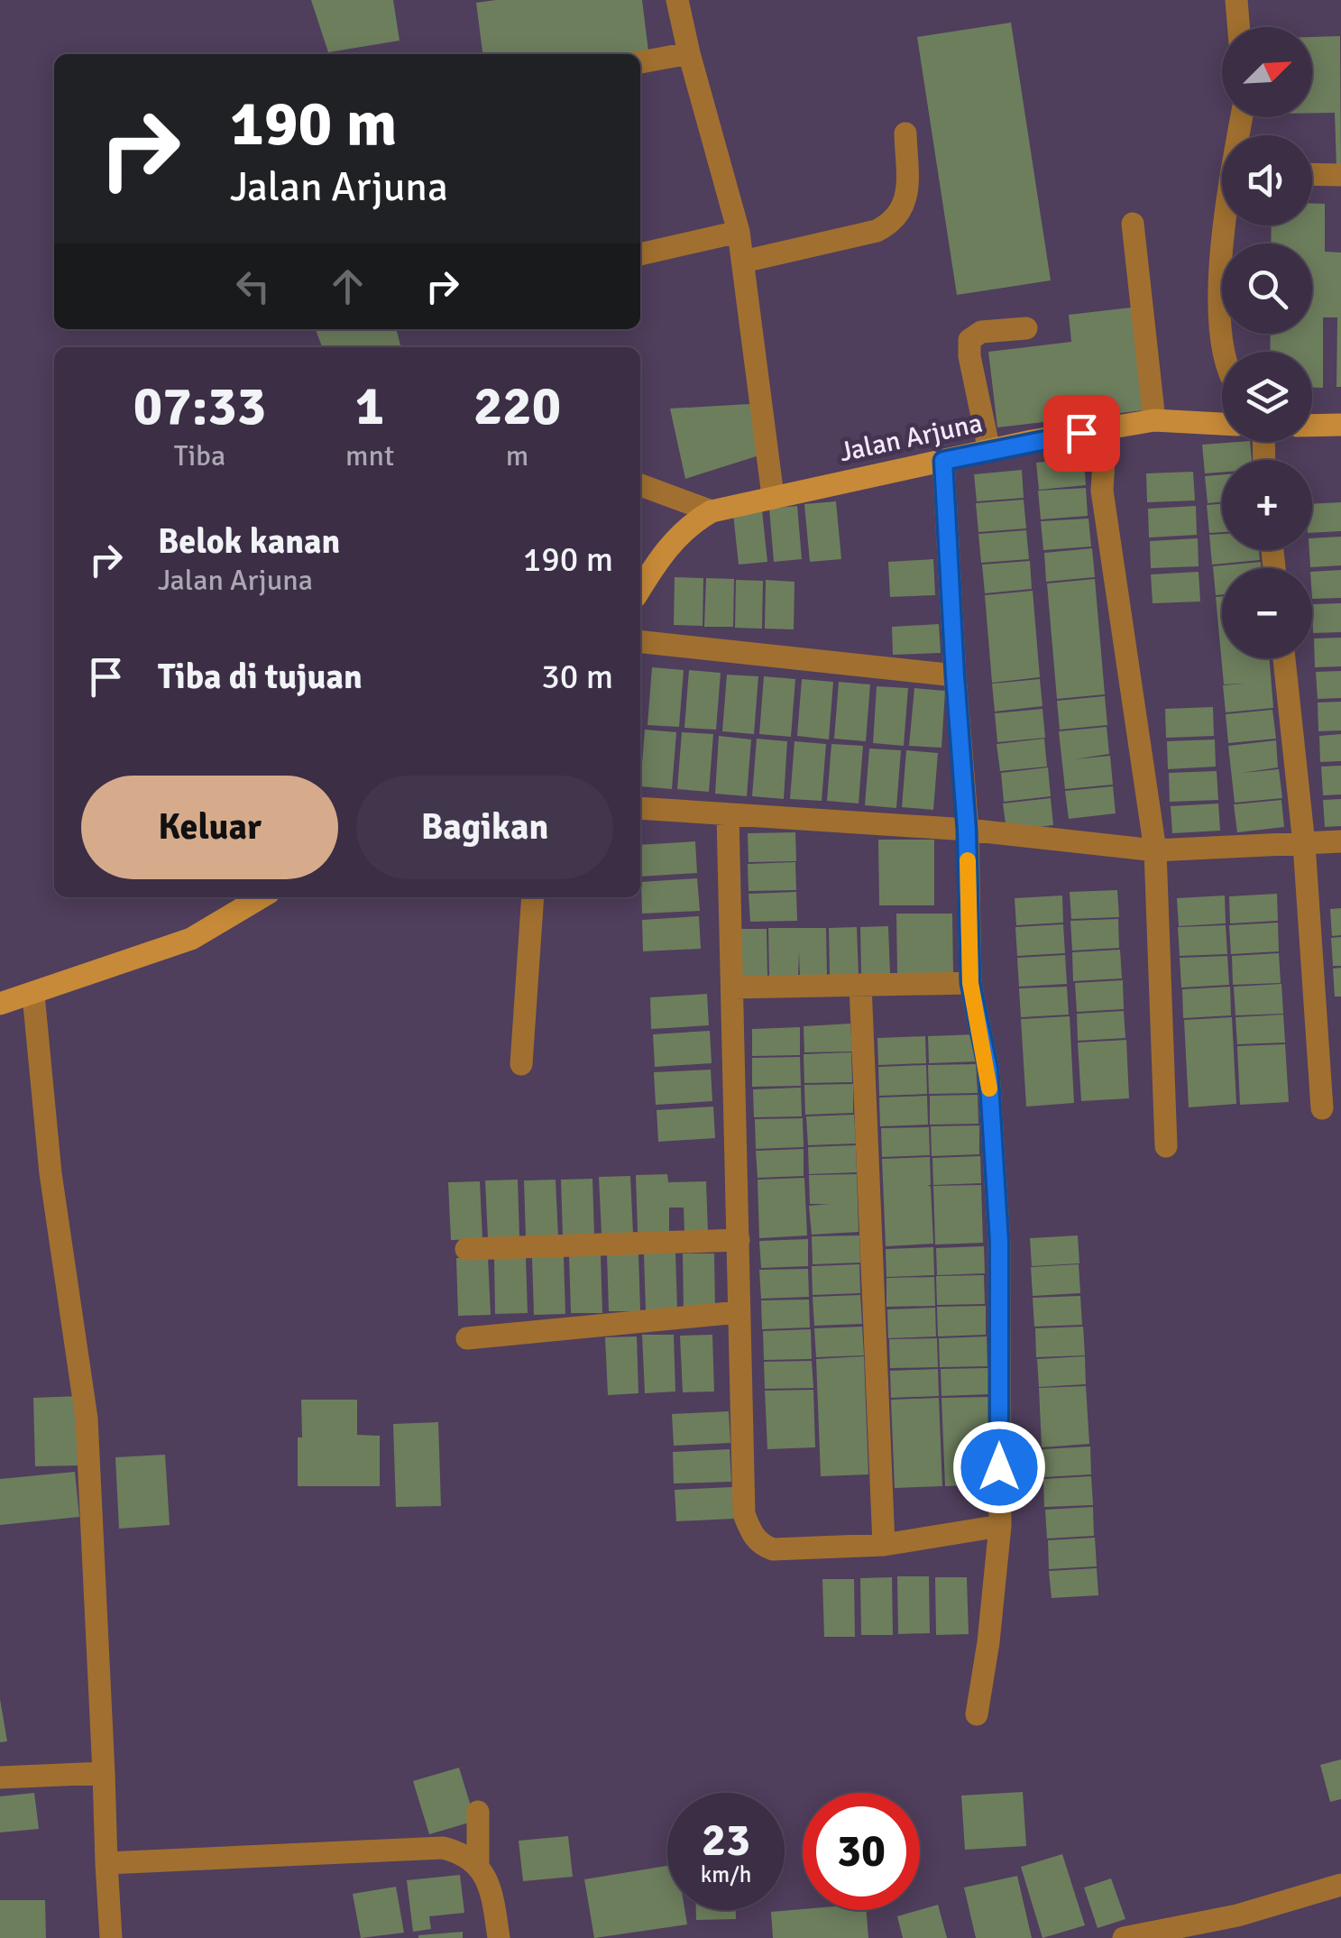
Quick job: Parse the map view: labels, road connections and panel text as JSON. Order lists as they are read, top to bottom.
{
  "streets": {
    "street": ["Jalan Arjuna"]
  },
  "north": "top right",
  "page": {
    "map_buttons": ["+", "−"],
    "turn": ["190 m", "Jalan Arjuna"],
    "eta": [
      "07:33",
      "Tiba",
      "1",
      "mnt",
      "220",
      "m"
    ],
    "list": [
      {
        "name": "Belok kanan",
        "note": "Jalan Arjuna",
        "value": "190 m"
      },
      {
        "name": "Tiba di tujuan",
        "value": "30 m"
      }
    ],
    "buttons": ["Keluar", "Bagikan"],
    "speed": "23 km/h",
    "limit": "30"
  }
}
